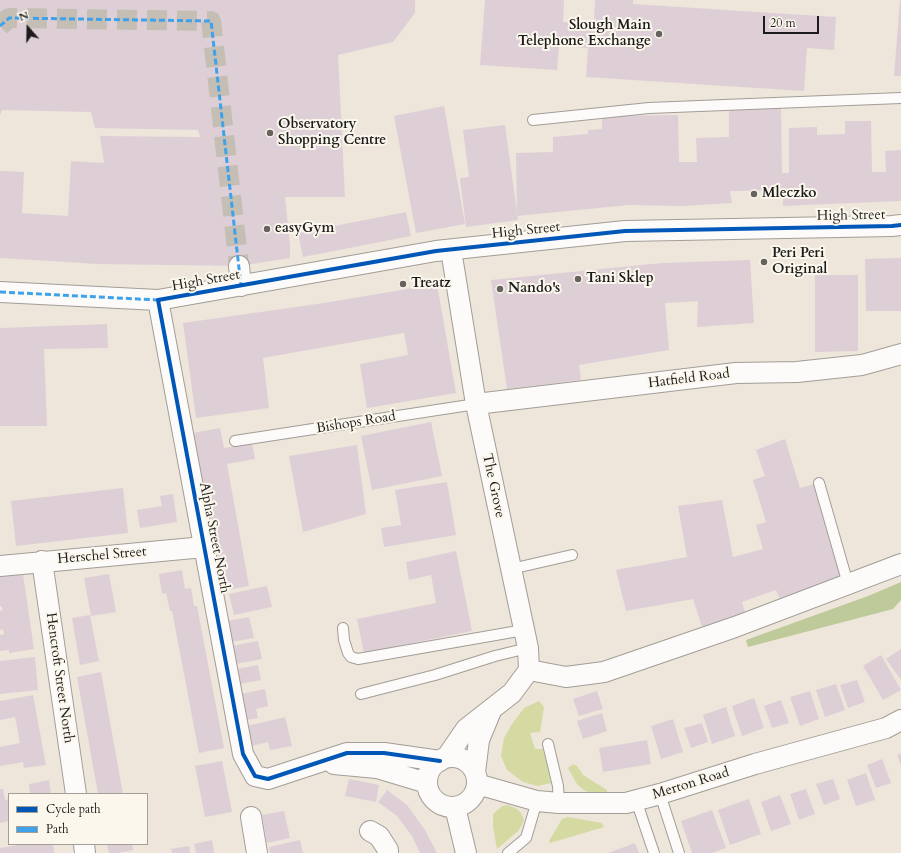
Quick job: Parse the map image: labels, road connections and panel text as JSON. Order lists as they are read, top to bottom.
{
  "streets": {
    "street": [
      "High Street",
      "Hatfield Road",
      "The Grove",
      "Alpha Street North",
      "Herschel Street",
      "Hencroft Street North",
      "Merton Road"
    ],
    "lane": ["Bishops Road"]
  },
  "crossings": [
    ["High Street", "The Grove"],
    ["High Street", "Alpha Street North"],
    ["Hatfield Road", "Bishops Road"],
    ["Hatfield Road", "The Grove"],
    ["Bishops Road", "The Grove"],
    ["Alpha Street North", "Herschel Street"],
    ["Herschel Street", "Hencroft Street North"]
  ],
  "places": [
    "Slough Main Telephone Exchange",
    "Observatory Shopping Centre",
    "Mleczko",
    "easyGym",
    "Peri Peri Original",
    "Tani Sklep",
    "Treatz",
    "Nando's"
  ],
  "legend": ["Cycle path", "Path"],
  "scale_bar": "20 m",
  "north": "top"
}
